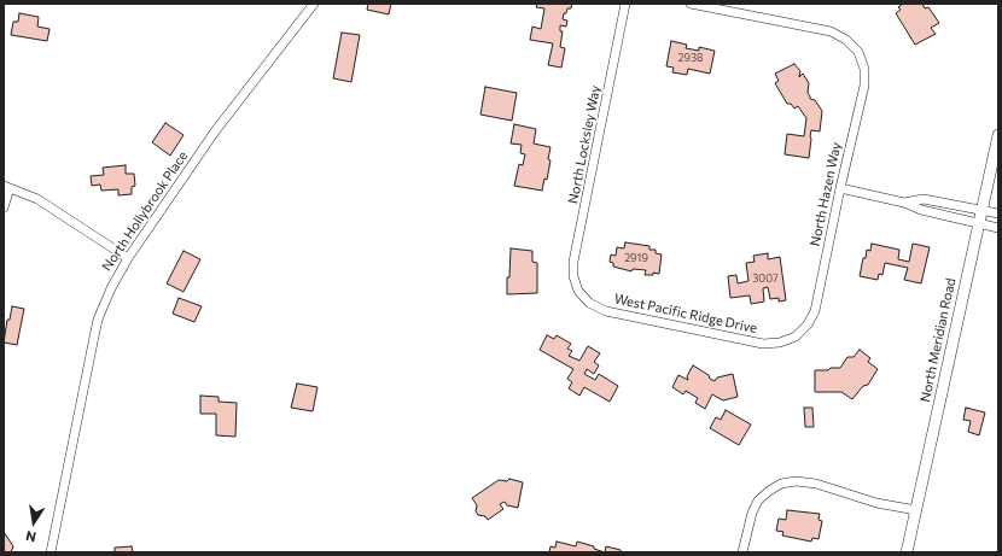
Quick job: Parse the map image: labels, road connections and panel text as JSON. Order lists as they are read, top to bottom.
{
  "streets": {
    "street": [
      "North Locksley Way",
      "North Hazen Way",
      "North Hollybrook Place",
      "West Pacific Ridge Drive",
      "North Meridian Road"
    ]
  },
  "crossings": [
    ["North Locksley Way", "West Pacific Ridge Drive"],
    ["North Hazen Way", "West Pacific Ridge Drive"]
  ],
  "house_numbers": ["2938", "2919", "3007"],
  "north": "bottom"
}
